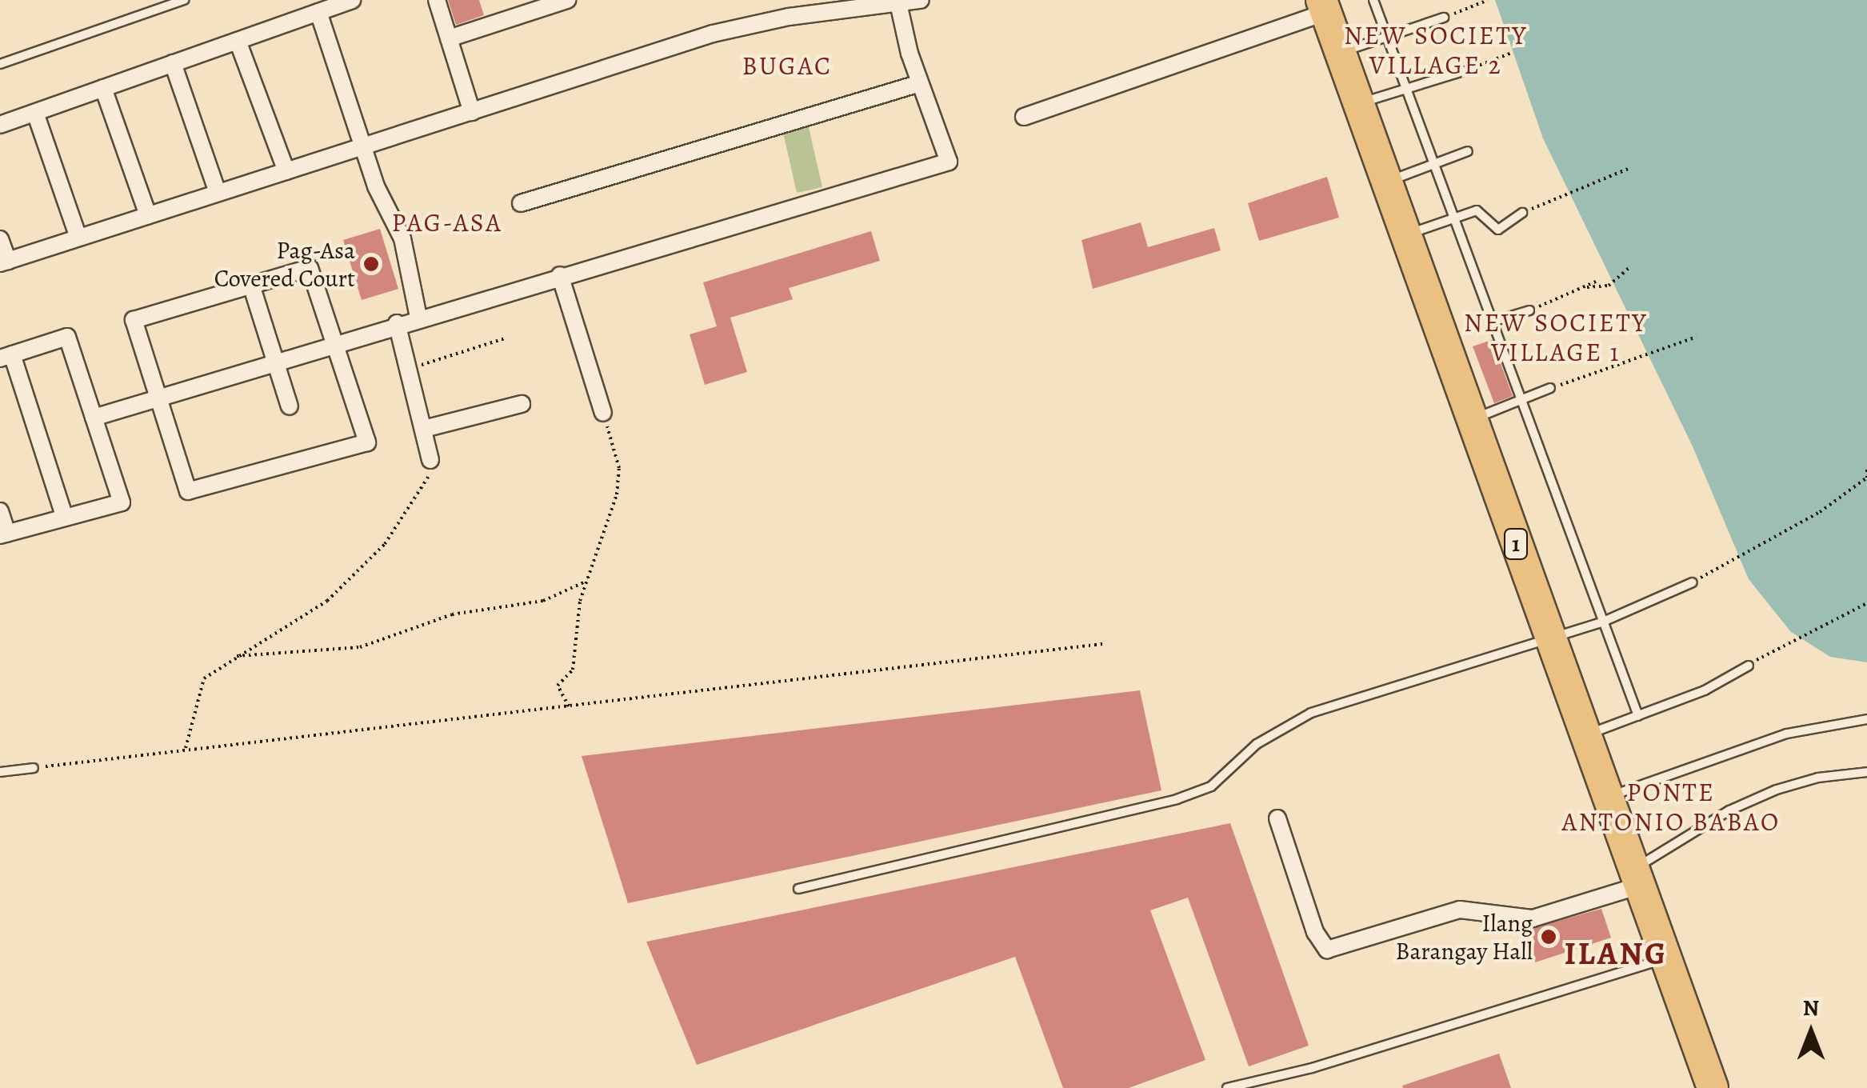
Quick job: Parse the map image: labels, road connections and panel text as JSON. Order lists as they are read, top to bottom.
{
  "streets": {
    "highway": ["1"]
  },
  "districts": [
    "NEW SOCIETY VILLAGE 2",
    "BUGAC",
    "PAG-ASA",
    "NEW SOCIETY VILLAGE 1",
    "PONTE ANTONIO BABAO",
    "ILANG"
  ],
  "places": ["Pag-Asa Covered Court", "Ilang Barangay Hall"],
  "north": "top"
}
